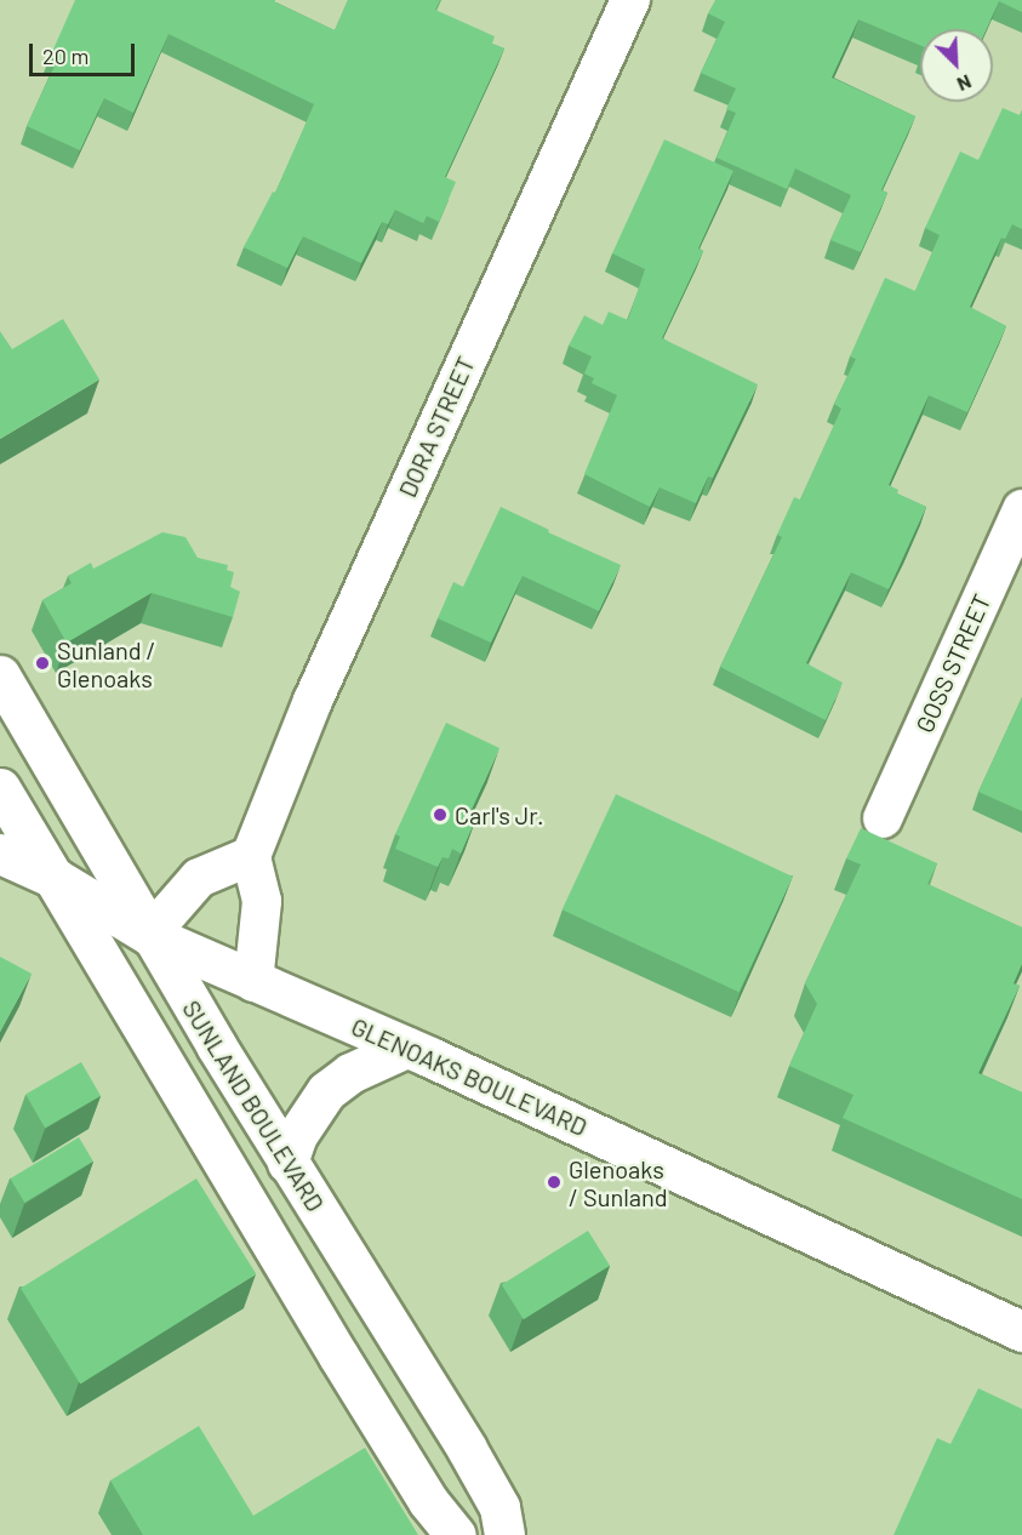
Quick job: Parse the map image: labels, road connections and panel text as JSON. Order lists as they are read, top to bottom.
{
  "streets": {
    "main road": ["GLENOAKS BOULEVARD", "SUNLAND BOULEVARD"],
    "street": ["DORA STREET", "GOSS STREET"]
  },
  "crossings": [
    ["GLENOAKS BOULEVARD", "SUNLAND BOULEVARD"]
  ],
  "places": ["Sunland / Glenoaks", "Carl's Jr.", "Glenoaks / Sunland"],
  "scale_bar": "20 m",
  "north": "bottom right"
}
